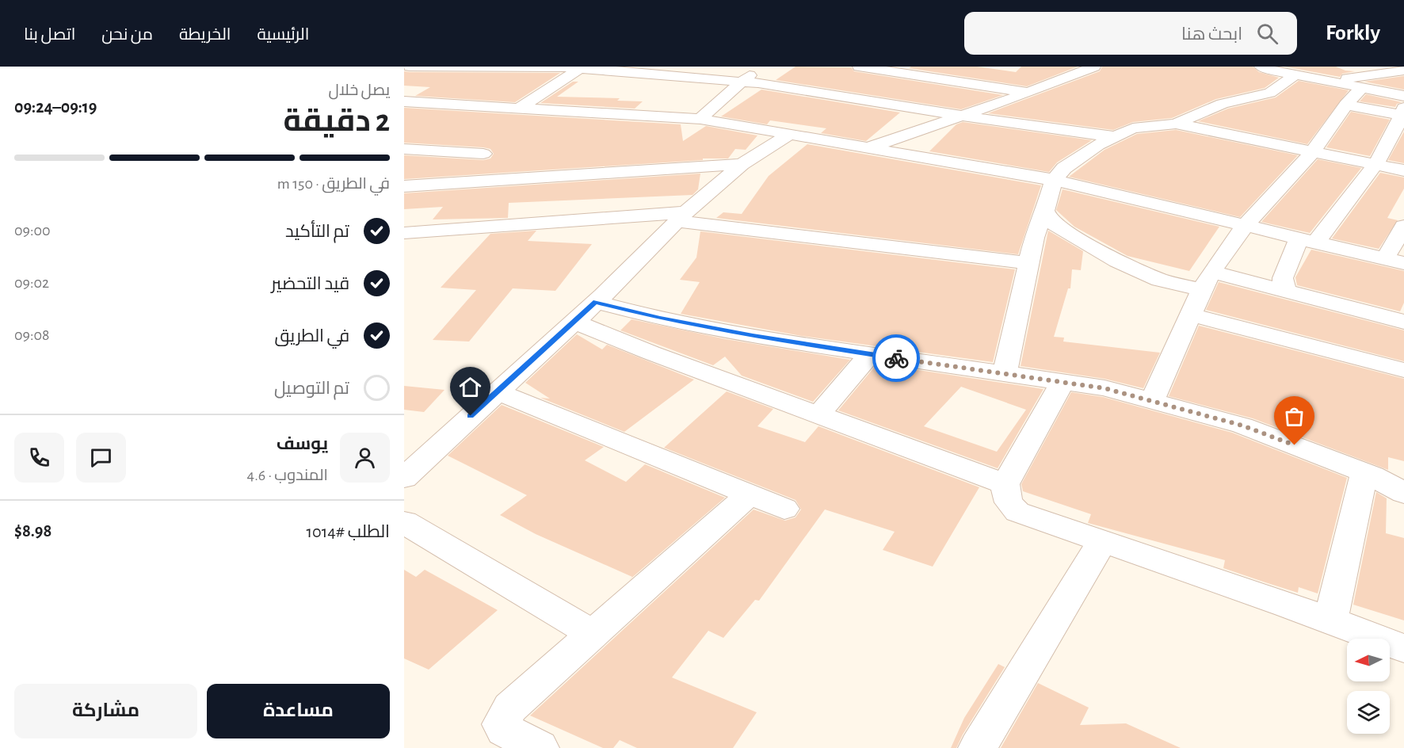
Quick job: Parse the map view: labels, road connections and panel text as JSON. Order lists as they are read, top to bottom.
{
  "north": "left",
  "page": {
    "header": "Forkly",
    "search": "ابحث هنا",
    "nav": [
      "الرئيسية",
      "الخريطة",
      "من نحن",
      "اتصل بنا"
    ],
    "heading": ["2 دقيقة", "يصل خلال", "09:19–09:24"],
    "panel": [
      "يوسف",
      "المندوب · 4.6",
      "الطلب #1014",
      "$8.98"
    ],
    "bar": "في الطريق · 150 m",
    "list": [
      ["تم التأكيد", "09:00"],
      ["قيد التحضير", "09:02"],
      ["في الطريق", "09:08"],
      "تم التوصيل"
    ],
    "buttons": ["مساعدة", "مشاركة"]
  }
}
